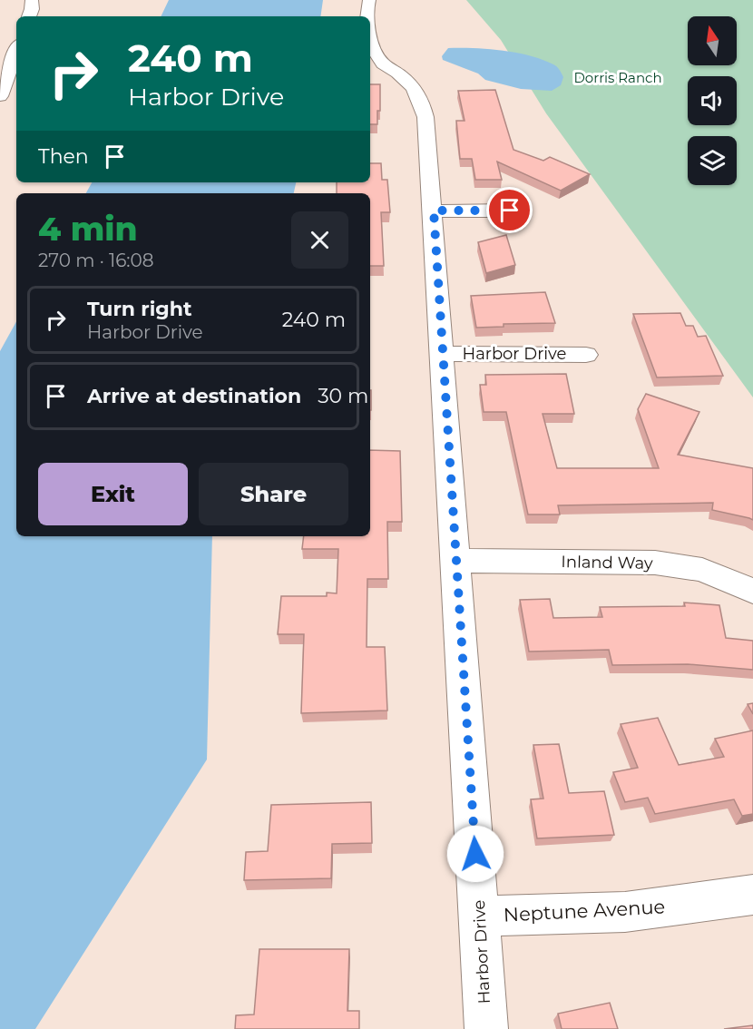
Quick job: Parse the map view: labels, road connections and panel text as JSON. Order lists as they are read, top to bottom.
{
  "streets": {
    "street": ["Harbor Drive", "Inland Way", "Neptune Avenue"]
  },
  "crossings": [
    ["Harbor Drive", "Inland Way"],
    ["Harbor Drive", "Neptune Avenue"]
  ],
  "parks": ["Dorris Ranch"],
  "north": "top",
  "page": {
    "turn": ["240 m", "Harbor Drive"],
    "then": "Then",
    "heading": ["4 min", "270 m · 16:08"],
    "list": [
      {
        "name": "Turn right",
        "note": "Harbor Drive",
        "value": "240 m"
      },
      {
        "name": "Arrive at destination",
        "value": "30 m"
      }
    ],
    "buttons": ["Exit", "Share"]
  }
}
